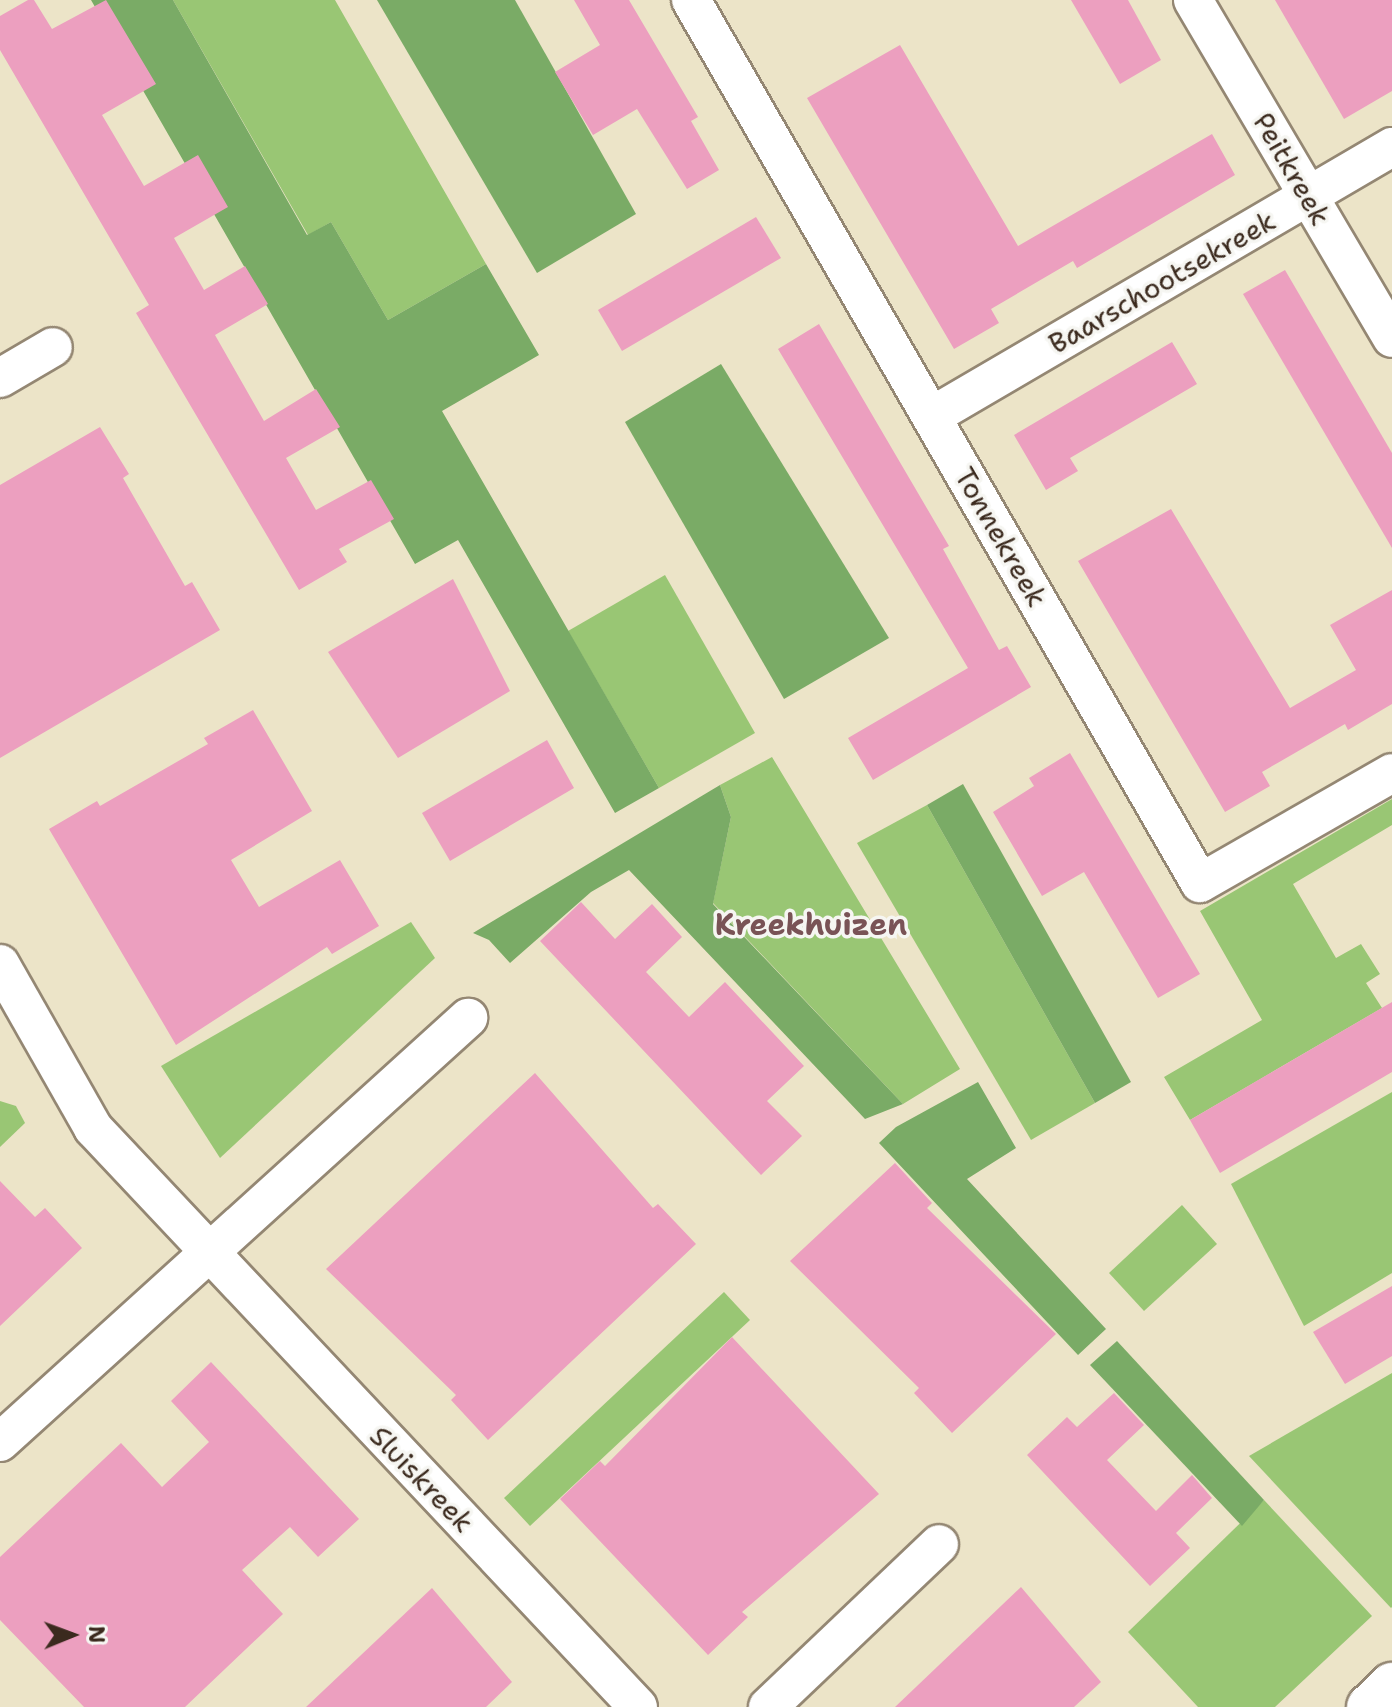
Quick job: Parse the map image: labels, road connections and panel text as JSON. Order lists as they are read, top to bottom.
{
  "streets": {
    "street": [
      "Peitkreek",
      "Baarschootsekreek",
      "Tonnekreek",
      "Sluiskreek"
    ]
  },
  "crossings": [
    ["Peitkreek", "Baarschootsekreek"],
    ["Baarschootsekreek", "Tonnekreek"]
  ],
  "districts": ["Kreekhuizen"],
  "north": "right"
}
